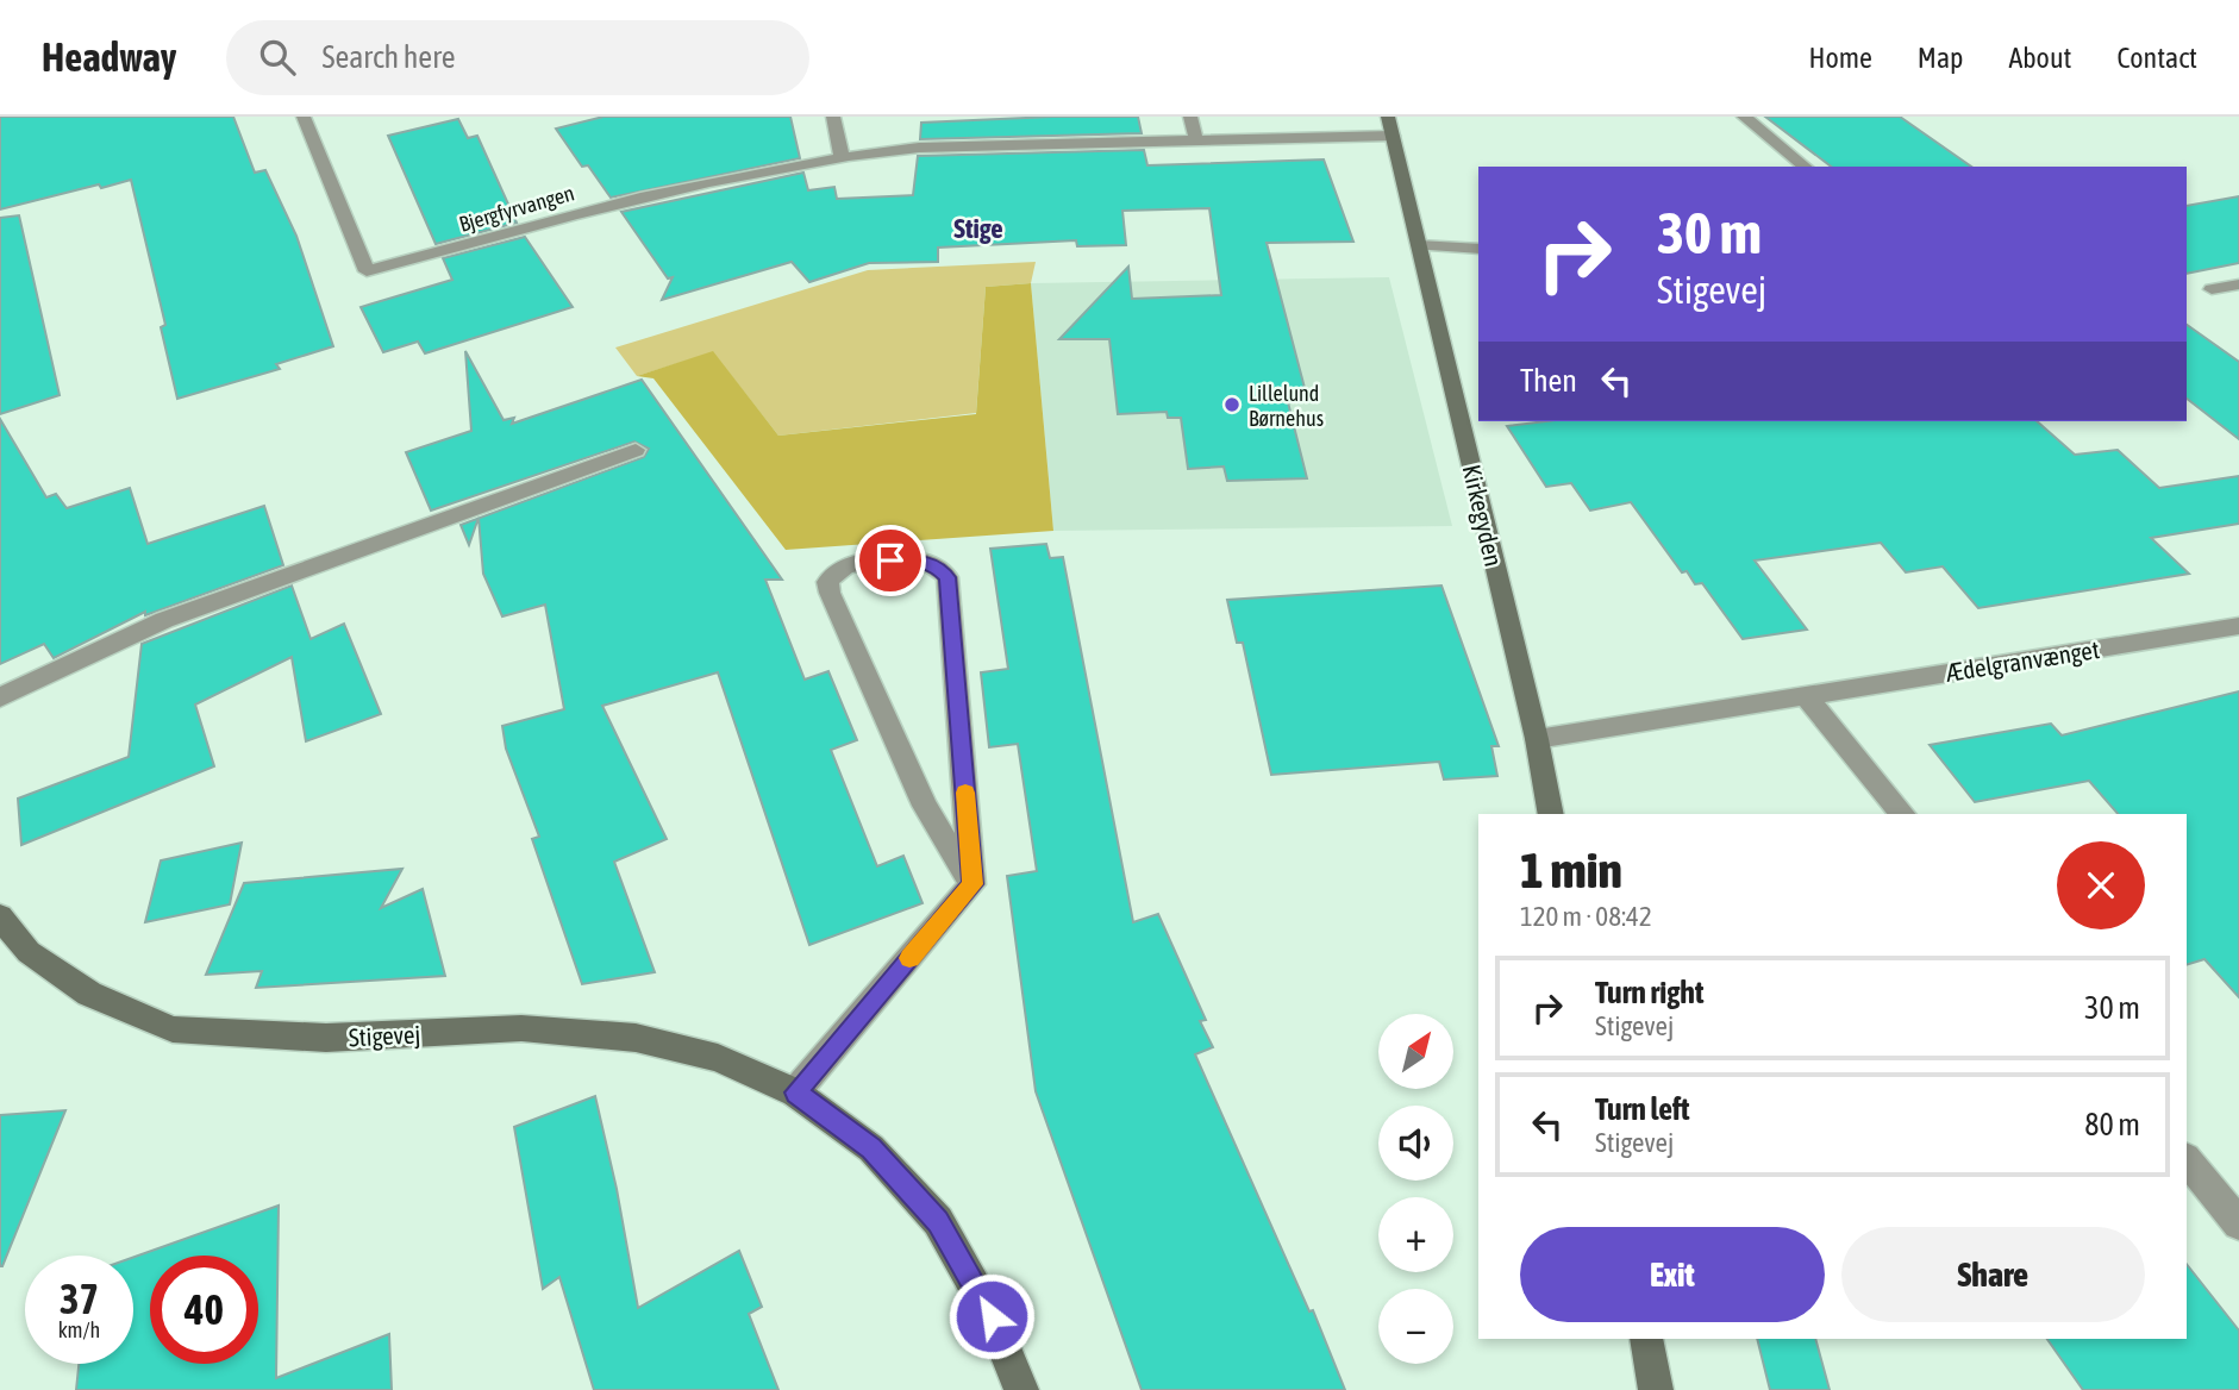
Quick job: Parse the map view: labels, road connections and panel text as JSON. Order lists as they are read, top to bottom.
{
  "streets": {
    "street": [
      "Bjergfyrvangen",
      "Kirkegyden",
      "Ædelgranvænget",
      "Stigevej"
    ]
  },
  "crossings": [
    ["Bjergfyrvangen", "Kirkegyden"],
    ["Kirkegyden", "Ædelgranvænget"]
  ],
  "districts": ["Stige"],
  "places": ["Lillelund Børnehus"],
  "north": "top right",
  "page": {
    "header": "Headway",
    "search": "Search here",
    "nav": [
      "Home",
      "Map",
      "About",
      "Contact"
    ],
    "turn": ["30 m", "Stigevej"],
    "then": "Then",
    "heading": ["1 min", "120 m · 08:42"],
    "list": [
      {
        "name": "Turn right",
        "note": "Stigevej",
        "value": "30 m"
      },
      {
        "name": "Turn left",
        "note": "Stigevej",
        "value": "80 m"
      }
    ],
    "map_buttons": ["+", "−"],
    "buttons": ["Exit", "Share"],
    "speed": "37 km/h",
    "limit": "40"
  }
}
